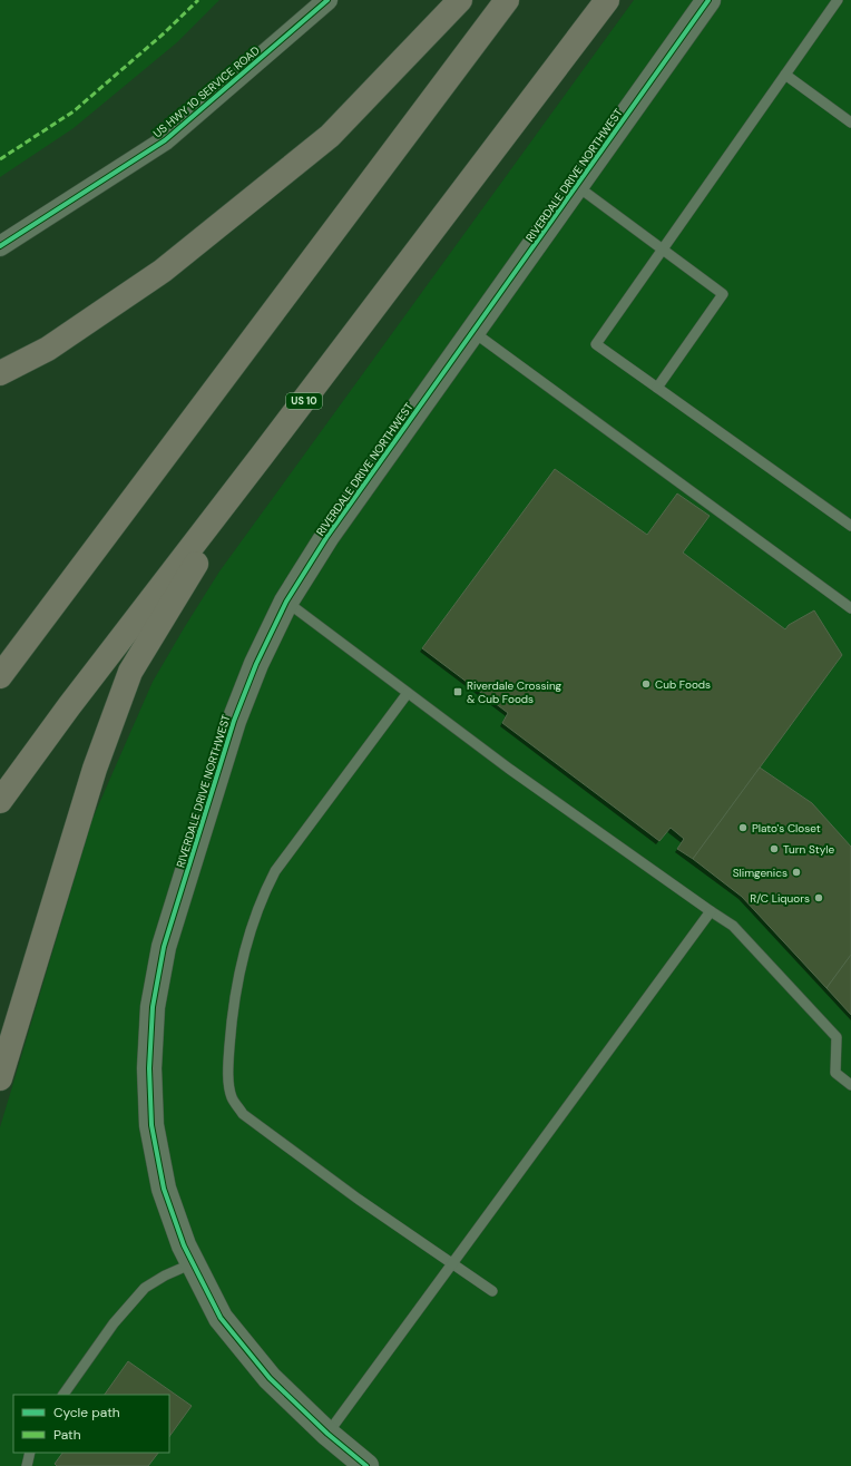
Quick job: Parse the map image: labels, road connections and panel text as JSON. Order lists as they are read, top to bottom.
{
  "streets": {
    "highway": ["US 10"],
    "street": ["US HWY 10 SERVICE ROAD", "RIVERDALE DRIVE NORTHWEST"]
  },
  "places": {
    "other": [
      "Cub Foods",
      "Plato's Closet",
      "Turn Style",
      "Slimgenics",
      "R/C Liquors"
    ],
    "transit": ["Riverdale Crossing & Cub Foods"]
  },
  "legend": ["Cycle path", "Path"]
}
